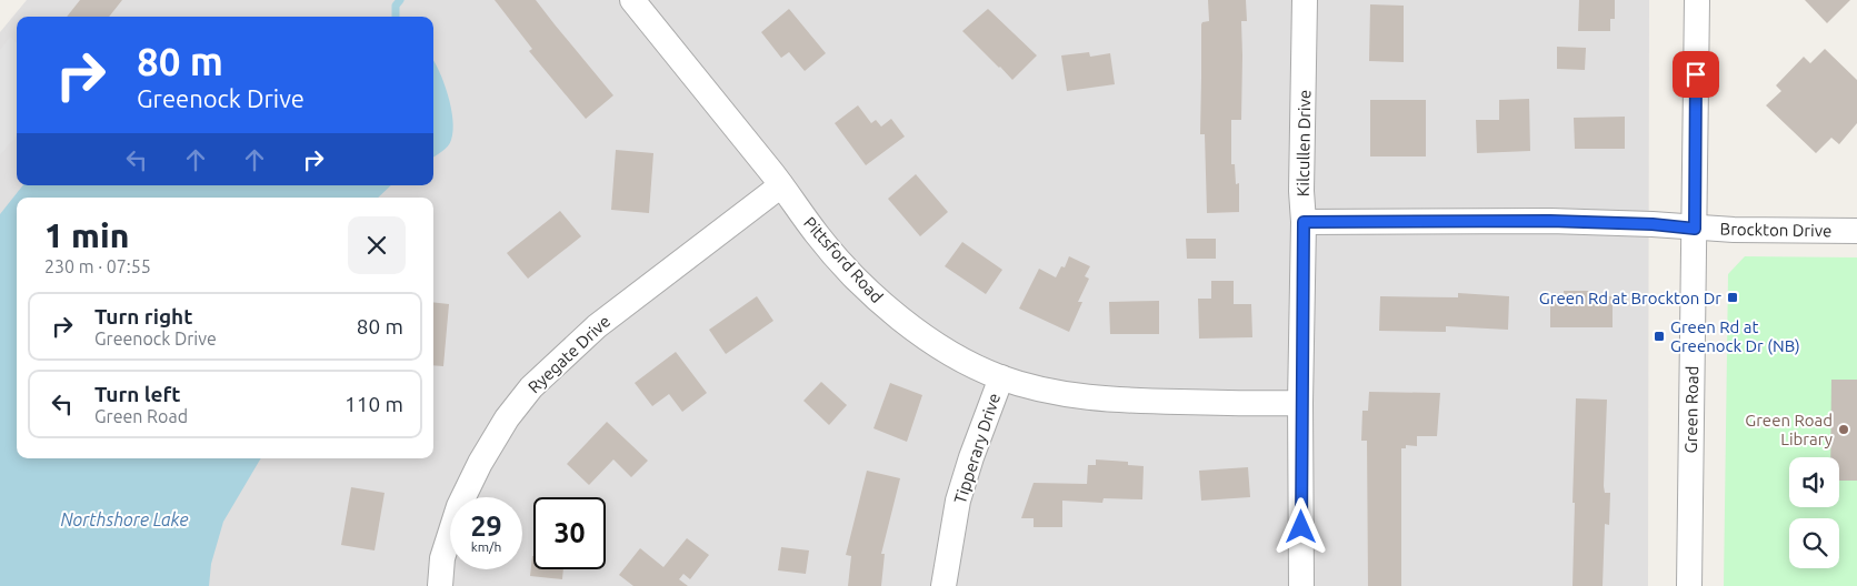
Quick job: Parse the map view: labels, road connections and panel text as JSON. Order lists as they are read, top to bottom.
{
  "streets": {
    "street": [
      "Kilcullen Drive",
      "Brockton Drive",
      "Pittsford Road",
      "Ryegate Drive",
      "Green Road",
      "Tipperary Drive"
    ]
  },
  "crossings": [
    ["Kilcullen Drive", "Brockton Drive"],
    ["Kilcullen Drive", "Pittsford Road"],
    ["Brockton Drive", "Green Road"],
    ["Pittsford Road", "Ryegate Drive"],
    ["Pittsford Road", "Tipperary Drive"]
  ],
  "water": ["Northshore Lake"],
  "places": {
    "transit": ["Green Rd at Brockton Dr", "Green Rd at Greenock Dr (NB)"],
    "other": ["Green Road Library"]
  },
  "page": {
    "turn": ["80 m", "Greenock Drive"],
    "heading": ["1 min", "230 m · 07:55"],
    "list": [
      {
        "name": "Turn right",
        "note": "Greenock Drive",
        "value": "80 m"
      },
      {
        "name": "Turn left",
        "note": "Green Road",
        "value": "110 m"
      }
    ],
    "speed": "29 km/h",
    "limit": "30"
  }
}
